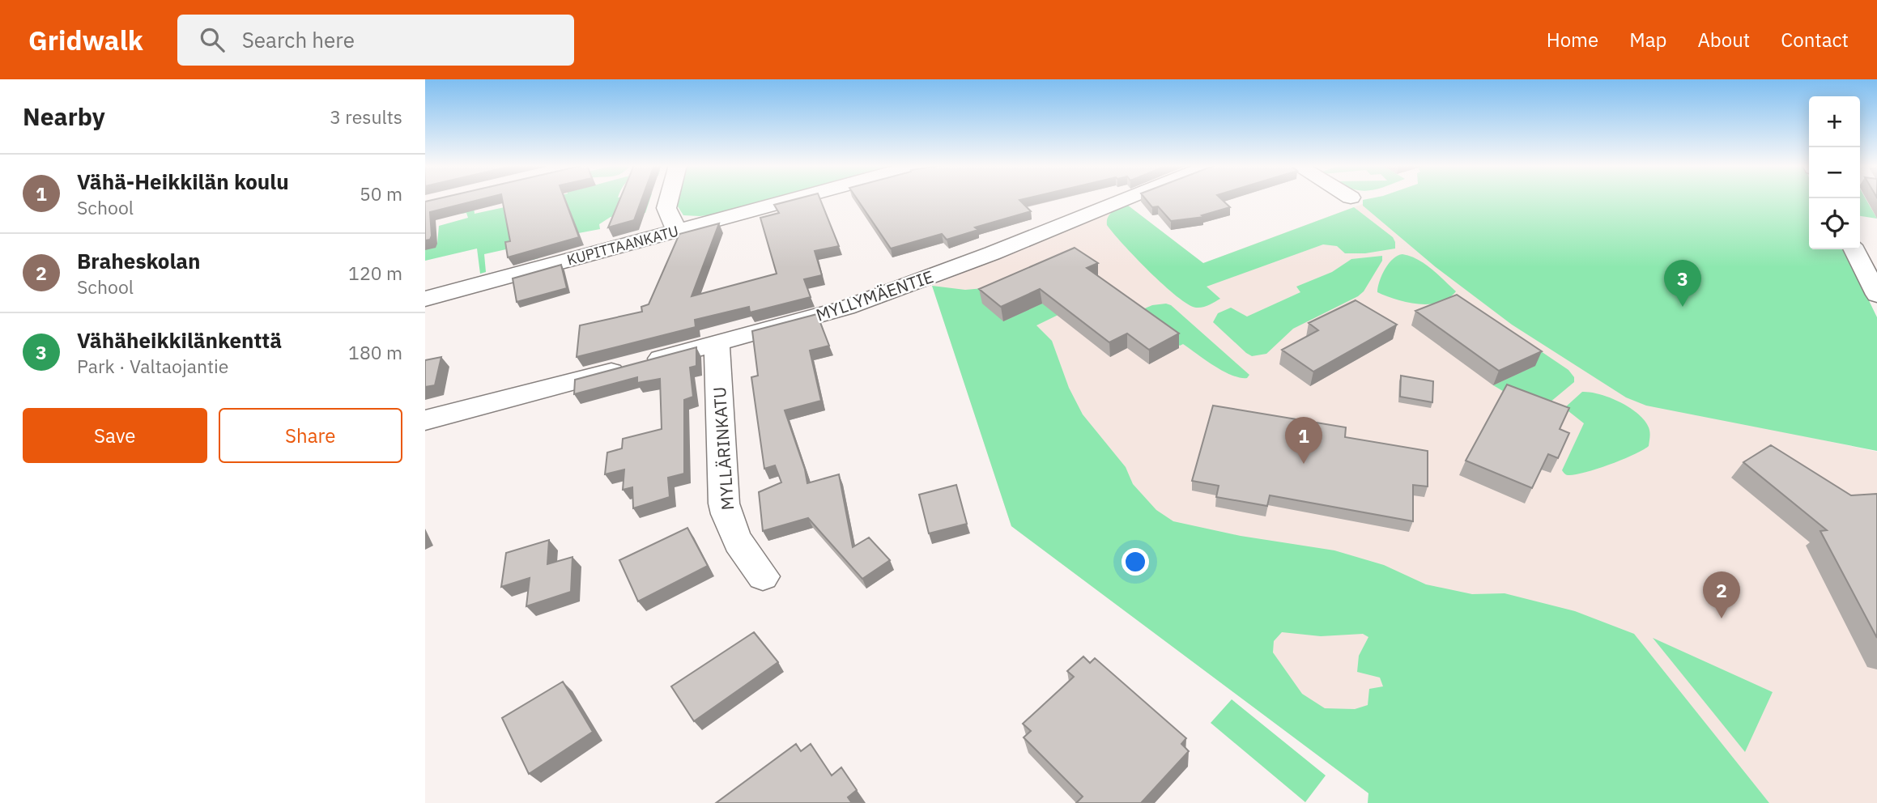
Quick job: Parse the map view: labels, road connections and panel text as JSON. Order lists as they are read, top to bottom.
{
  "streets": {
    "street": ["KUPITTAANKATU", "MYLLYMÄENTIE", "MYLLÄRINKATU"]
  },
  "crossings": [
    ["MYLLYMÄENTIE", "MYLLÄRINKATU"]
  ],
  "page": {
    "header": "Gridwalk",
    "search": "Search here",
    "nav": [
      "Home",
      "Map",
      "About",
      "Contact"
    ],
    "heading": ["Nearby", "3 results"],
    "map_buttons": ["+", "−"],
    "list": [
      {
        "mark": "1",
        "name": "Vähä-Heikkilän koulu",
        "note": "School",
        "value": "50 m"
      },
      {
        "mark": "2",
        "name": "Braheskolan",
        "note": "School",
        "value": "120 m"
      },
      {
        "mark": "3",
        "name": "Vähäheikkilänkenttä",
        "note": "Park · Valtaojantie",
        "value": "180 m"
      }
    ],
    "pins": ["3", "1", "2"],
    "buttons": ["Save", "Share"]
  }
}
